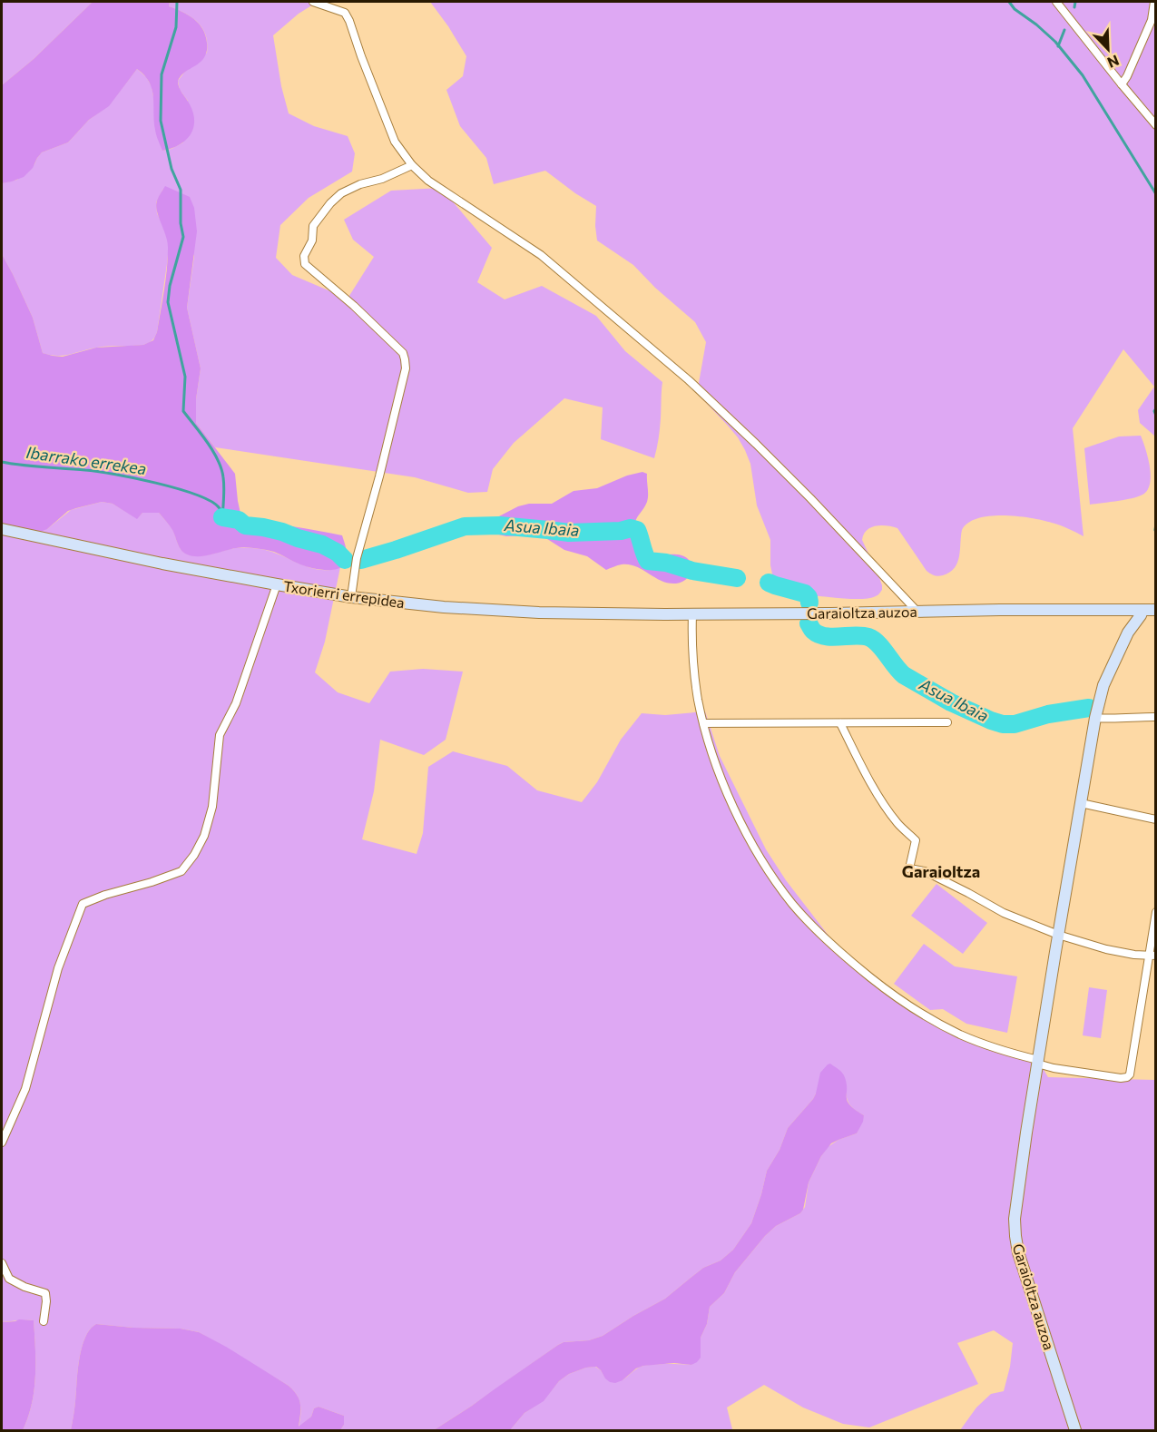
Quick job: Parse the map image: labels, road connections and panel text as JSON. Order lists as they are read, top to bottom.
{
  "streets": {
    "street": ["Txorierri errepidea", "Garaioltza auzoa"]
  },
  "crossings": [
    ["Txorierri errepidea", "Garaioltza auzoa"]
  ],
  "districts": ["Garaioltza"],
  "water": ["Ibarrako errekea", "Asua Ibaia"],
  "north": "bottom right"
}
